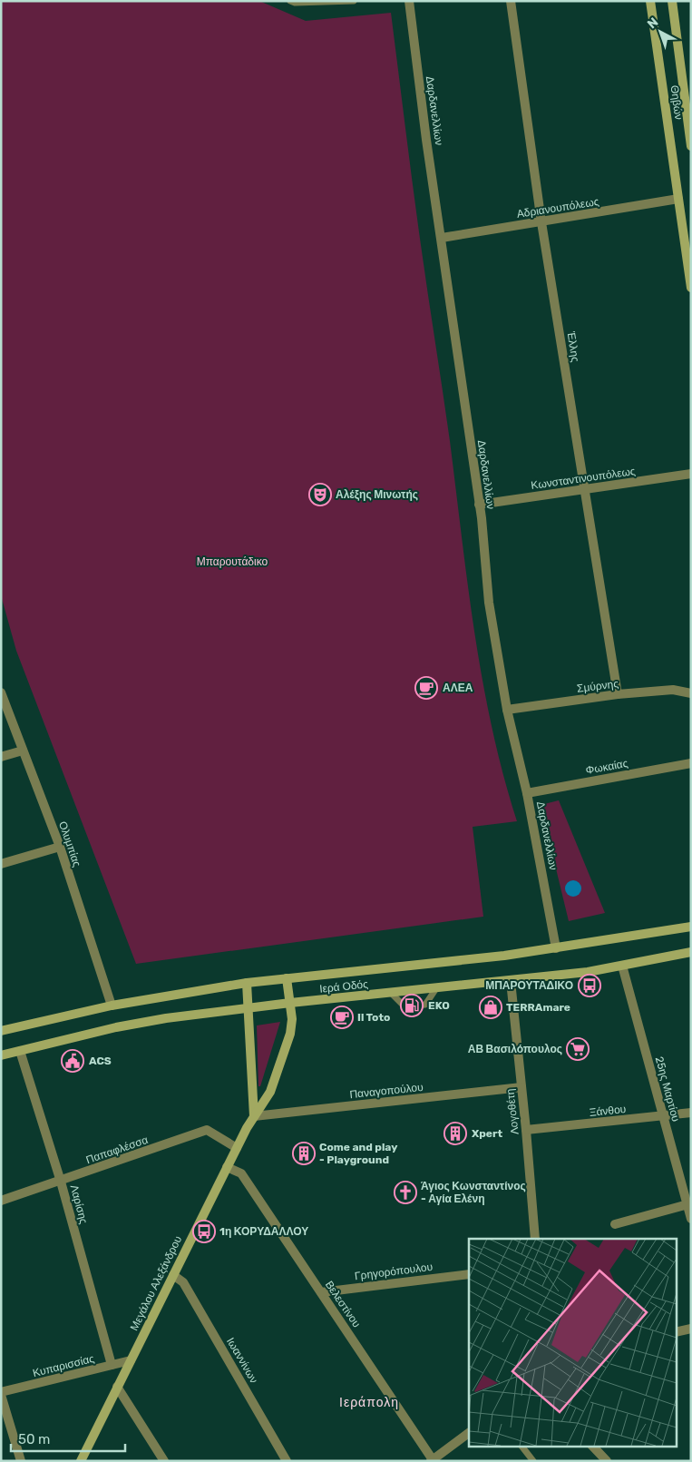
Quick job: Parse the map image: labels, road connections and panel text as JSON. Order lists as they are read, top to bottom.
{
  "streets": {
    "main road": ["Θηβών", "Ιερά Οδός", "Μεγάλου Αλεξάνδρου"],
    "street": [
      "Δαρδανελλίων",
      "Αδριανουπόλεως",
      "Έλλης",
      "Κωνσταντινουπόλεως",
      "Σμύρνης",
      "Φωκαίας",
      "Ολυμπίας",
      "25ης Μαρτίου",
      "Παναγοπούλου",
      "Ξάνθου",
      "Λογοθέτη",
      "Παπαφλέσσα",
      "Λαρίσης",
      "Γρηγορόπουλου",
      "Βελεστίνου",
      "Ιωαννίνων",
      "Κυπαρισσίας"
    ]
  },
  "crossings": [
    ["Θηβών", "Αδριανουπόλεως"],
    ["Δαρδανελλίων", "Αδριανουπόλεως"],
    ["Δαρδανελλίων", "Κωνσταντινουπόλεως"],
    ["Δαρδανελλίων", "Σμύρνης"],
    ["Δαρδανελλίων", "Φωκαίας"],
    ["Δαρδανελλίων", "Ιερά Οδός"],
    ["Αδριανουπόλεως", "Έλλης"],
    ["Έλλης", "Κωνσταντινουπόλεως"],
    ["Έλλης", "Σμύρνης"],
    ["Ολυμπίας", "Ιερά Οδός"],
    ["Ιερά Οδός", "25ης Μαρτίου"],
    ["Ιερά Οδός", "Λογοθέτη"],
    ["Ιερά Οδός", "Λαρίσης"],
    ["Ιερά Οδός", "Μεγάλου Αλεξάνδρου"],
    ["25ης Μαρτίου", "Ξάνθου"],
    ["Παναγοπούλου", "Λογοθέτη"],
    ["Παναγοπούλου", "Μεγάλου Αλεξάνδρου"],
    ["Ξάνθου", "Λογοθέτη"],
    ["Παπαφλέσσα", "Λαρίσης"],
    ["Παπαφλέσσα", "Μεγάλου Αλεξάνδρου"],
    ["Λαρίσης", "Κυπαρισσίας"],
    ["Γρηγορόπουλου", "Βελεστίνου"],
    ["Μεγάλου Αλεξάνδρου", "Βελεστίνου"],
    ["Μεγάλου Αλεξάνδρου", "Ιωαννίνων"],
    ["Μεγάλου Αλεξάνδρου", "Κυπαρισσίας"]
  ],
  "districts": ["Ιεράπολη"],
  "parks": ["Μπαρουτάδικο"],
  "places": {
    "theatre": ["Αλέξης Μινωτής"],
    "cafe": ["ΑΛΕΑ", "Il Toto"],
    "bus stop": ["ΜΠΑΡΟΥΤΑΔΙΚΟ", "1η ΚΟΡΥΔΑΛΛΟΥ"],
    "fuel station": ["EKO"],
    "shop": ["TERRAmare"],
    "supermarket": ["ΑΒ Βασιλόπουλος"],
    "public building": ["ACS"],
    "building": ["Xpert", "Come and play - Playground"],
    "church": ["Άγιος Κωνσταντίνος - Αγία Ελένη"]
  },
  "scale_bar": "50 m",
  "north": "top left"
}
